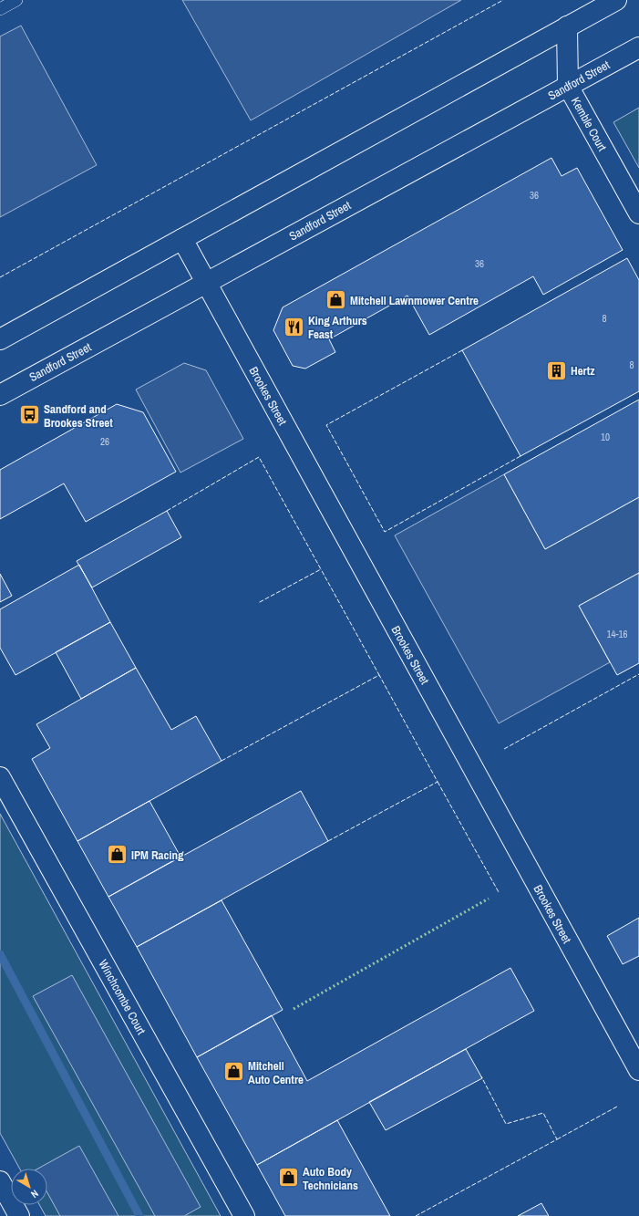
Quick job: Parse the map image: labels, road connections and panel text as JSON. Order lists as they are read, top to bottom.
{
  "streets": {
    "street": [
      "Sandford Street",
      "Kemble Court",
      "Brookes Street",
      "Winchcombe Court"
    ]
  },
  "crossings": [
    ["Sandford Street", "Kemble Court"],
    ["Sandford Street", "Brookes Street"]
  ],
  "places": {
    "shop": [
      "Mitchell Lawnmower Centre",
      "IPM Racing",
      "Mitchell Auto Centre",
      "Auto Body Technicians"
    ],
    "restaurant": ["King Arthurs Feast"],
    "building": ["Hertz"],
    "bus stop": ["Sandford and Brookes Street"]
  },
  "house_numbers": [
    "36",
    "36",
    "8",
    "8",
    "10",
    "26",
    "14-16"
  ],
  "north": "bottom right"
}
